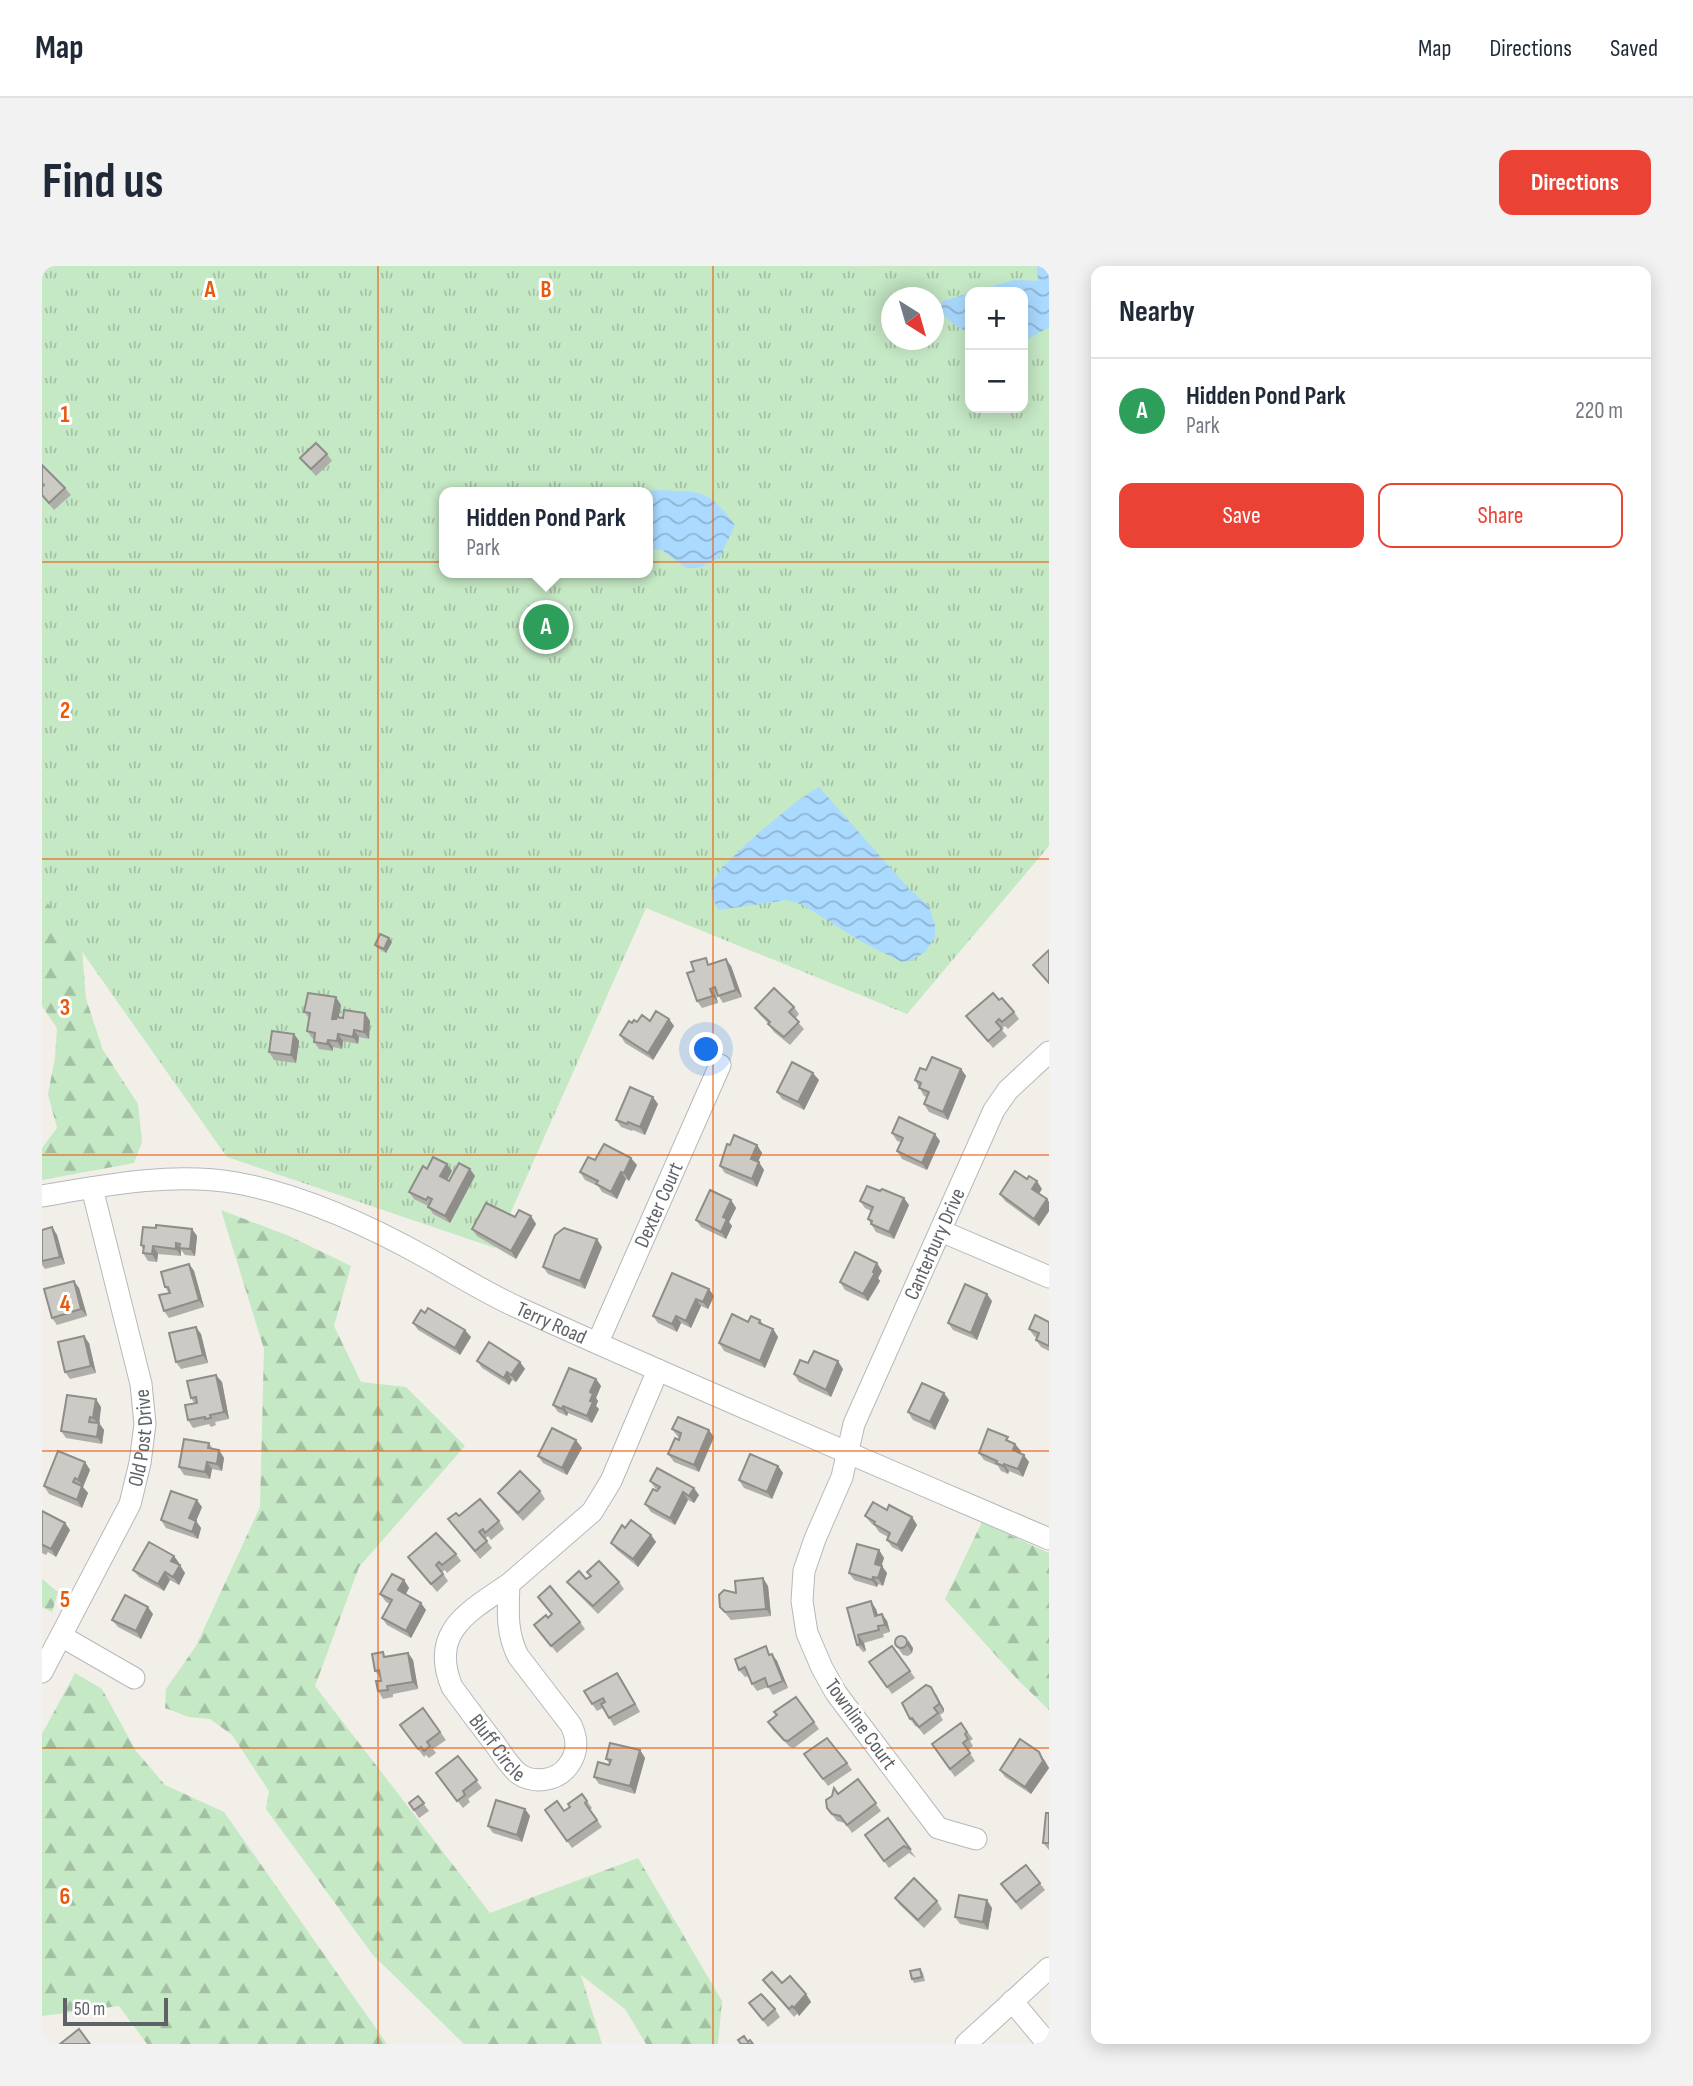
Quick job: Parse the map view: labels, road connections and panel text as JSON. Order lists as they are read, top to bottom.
{
  "streets": {
    "street": [
      "Dexter Court",
      "Canterbury Drive",
      "Terry Road",
      "Old Post Drive",
      "Townline Court",
      "Bluff Circle"
    ]
  },
  "crossings": [
    ["Dexter Court", "Terry Road"],
    ["Canterbury Drive", "Terry Road"],
    ["Canterbury Drive", "Townline Court"],
    ["Terry Road", "Old Post Drive"],
    ["Terry Road", "Townline Court"],
    ["Terry Road", "Bluff Circle"]
  ],
  "scale_bar": "50 m",
  "north": "bottom right",
  "page": {
    "header": "Map",
    "nav": ["Map", "Directions", "Saved"],
    "buttons": [
      "Directions",
      ["Save", "Share"]
    ],
    "title": "Find us",
    "heading": "Nearby",
    "map_buttons": ["+", "−"],
    "list": [
      {
        "mark": "A",
        "name": "Hidden Pond Park",
        "note": "Park",
        "value": "220 m"
      }
    ],
    "popup": ["Hidden Pond Park", "Park"],
    "pins": "A",
    "scale": "50 m"
  },
  "grid": {
    "columns": ["A", "B"],
    "rows": [
      "1",
      "2",
      "3",
      "4",
      "5",
      "6"
    ]
  }
}
